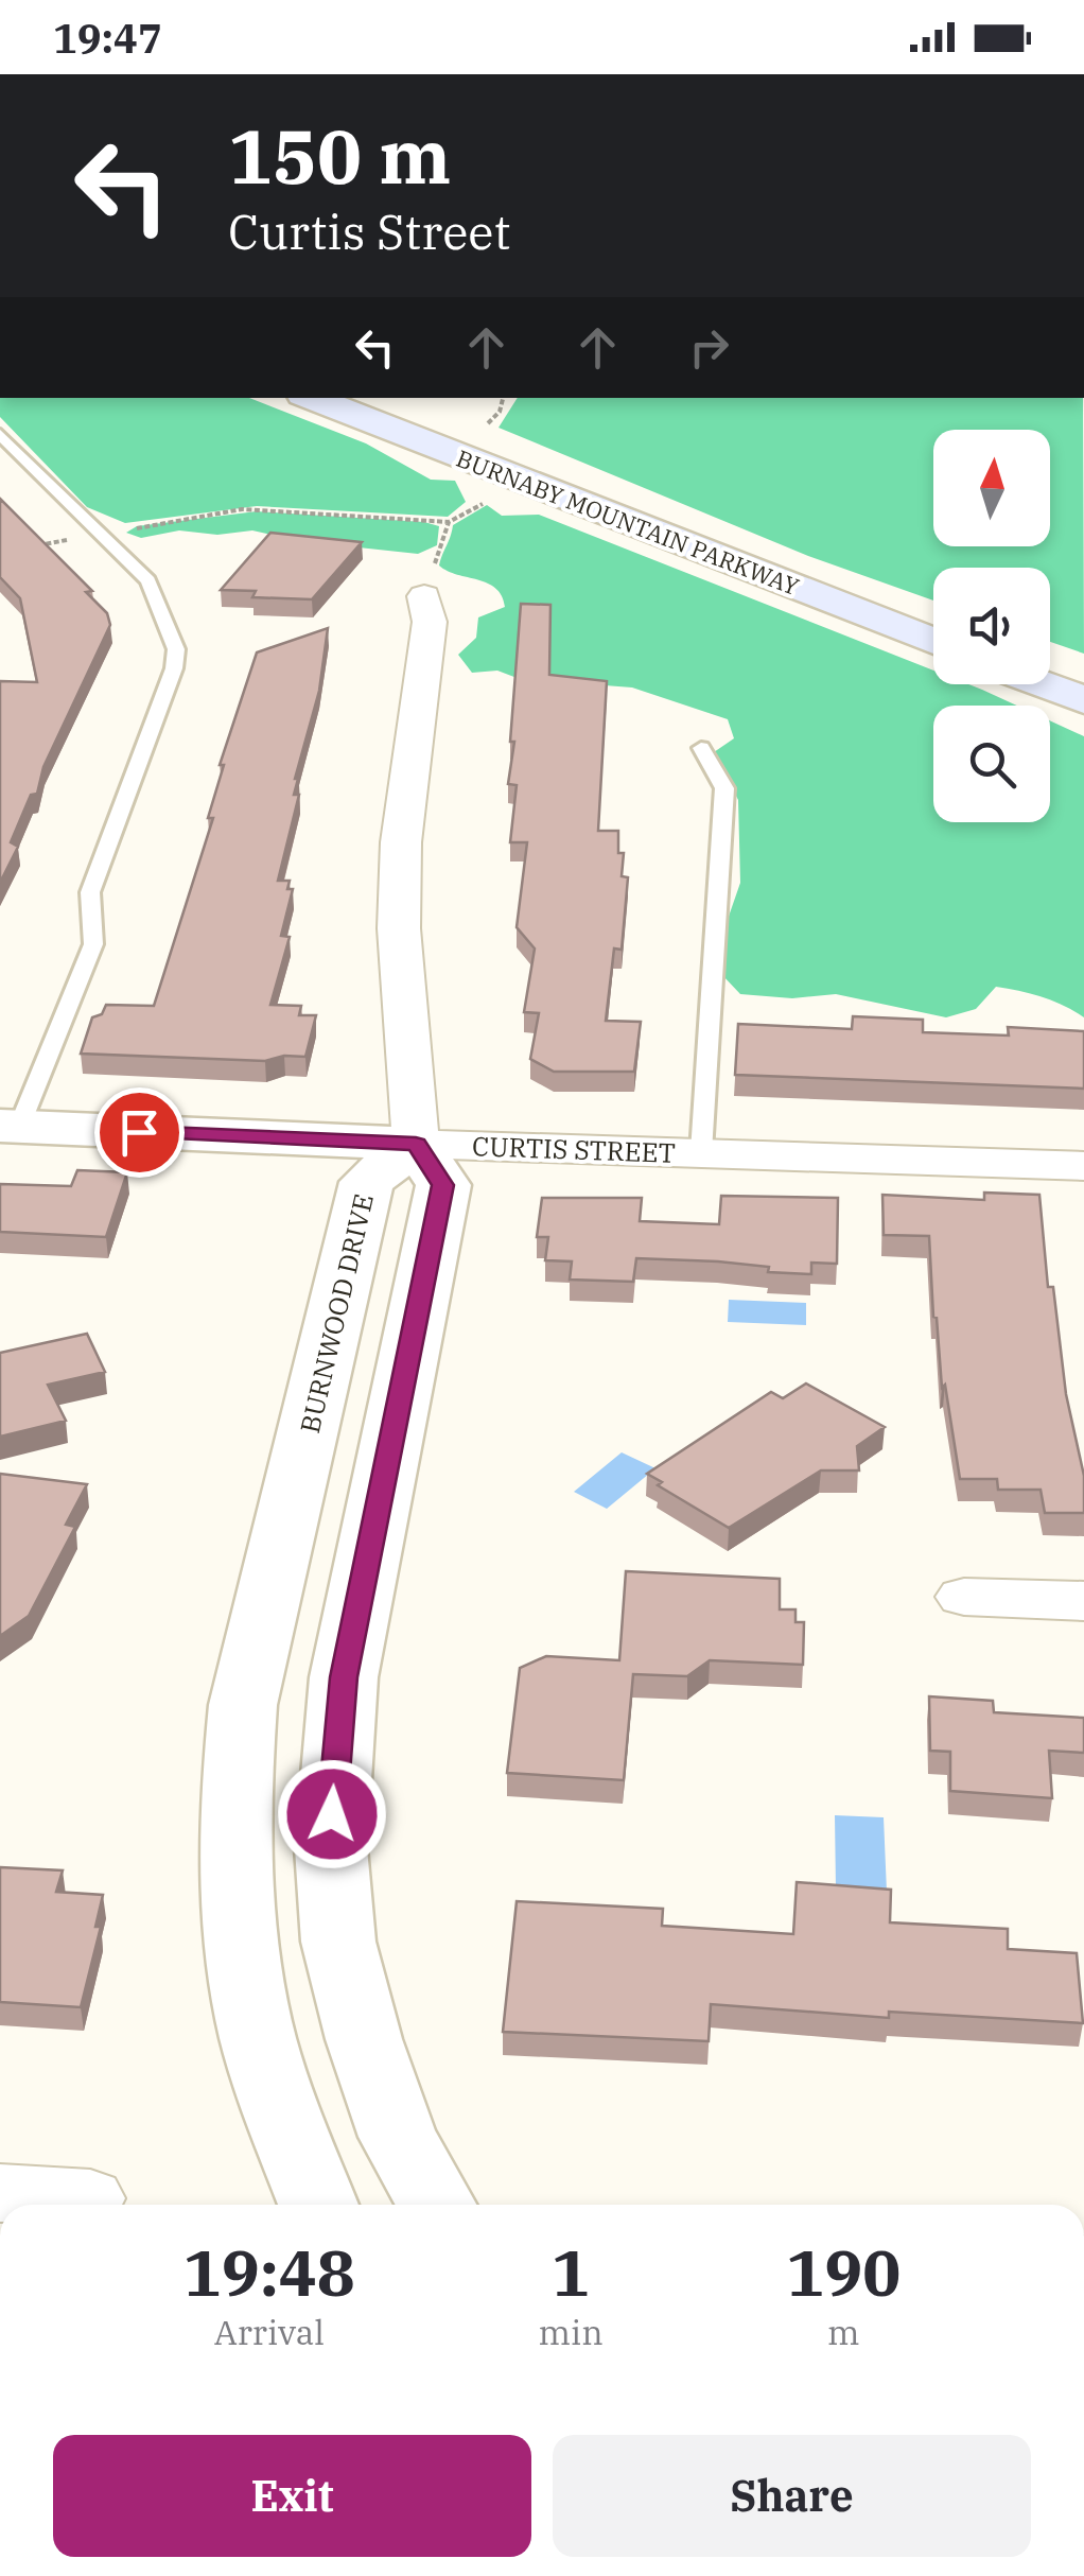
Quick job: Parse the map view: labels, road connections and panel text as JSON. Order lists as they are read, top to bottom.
{
  "streets": {
    "main road": ["BURNABY MOUNTAIN PARKWAY"],
    "street": ["CURTIS STREET", "BURNWOOD DRIVE"]
  },
  "crossings": [
    ["CURTIS STREET", "BURNWOOD DRIVE"]
  ],
  "north": "top",
  "page": {
    "status": "19:47",
    "turn": ["150 m", "Curtis Street"],
    "eta": [
      "19:48",
      "Arrival",
      "1",
      "min",
      "190",
      "m"
    ],
    "buttons": ["Exit", "Share"]
  }
}
